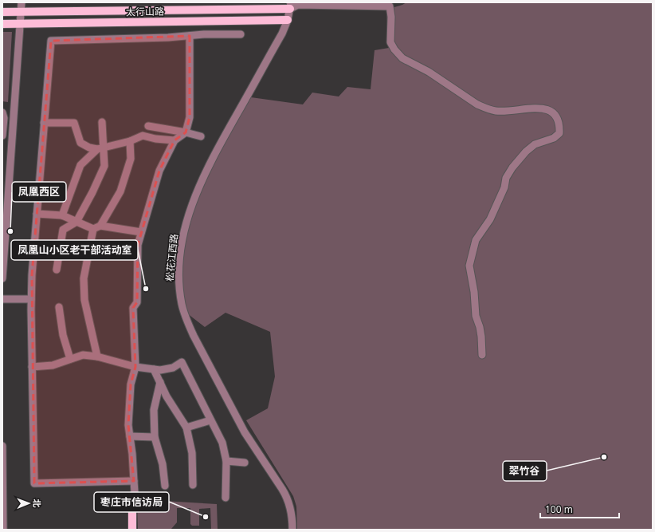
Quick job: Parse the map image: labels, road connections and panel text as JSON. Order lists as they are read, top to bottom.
{
  "streets": {
    "main road": ["太行山路"],
    "street": ["松花江西路"]
  },
  "crossings": [
    ["太行山路", "松花江西路"]
  ],
  "places": [
    "凤凰西区",
    "凤凰山小区老干部活动室",
    "翠竹谷",
    "枣庄市信访局"
  ],
  "scale_bar": "100 m",
  "north": "right"
}
